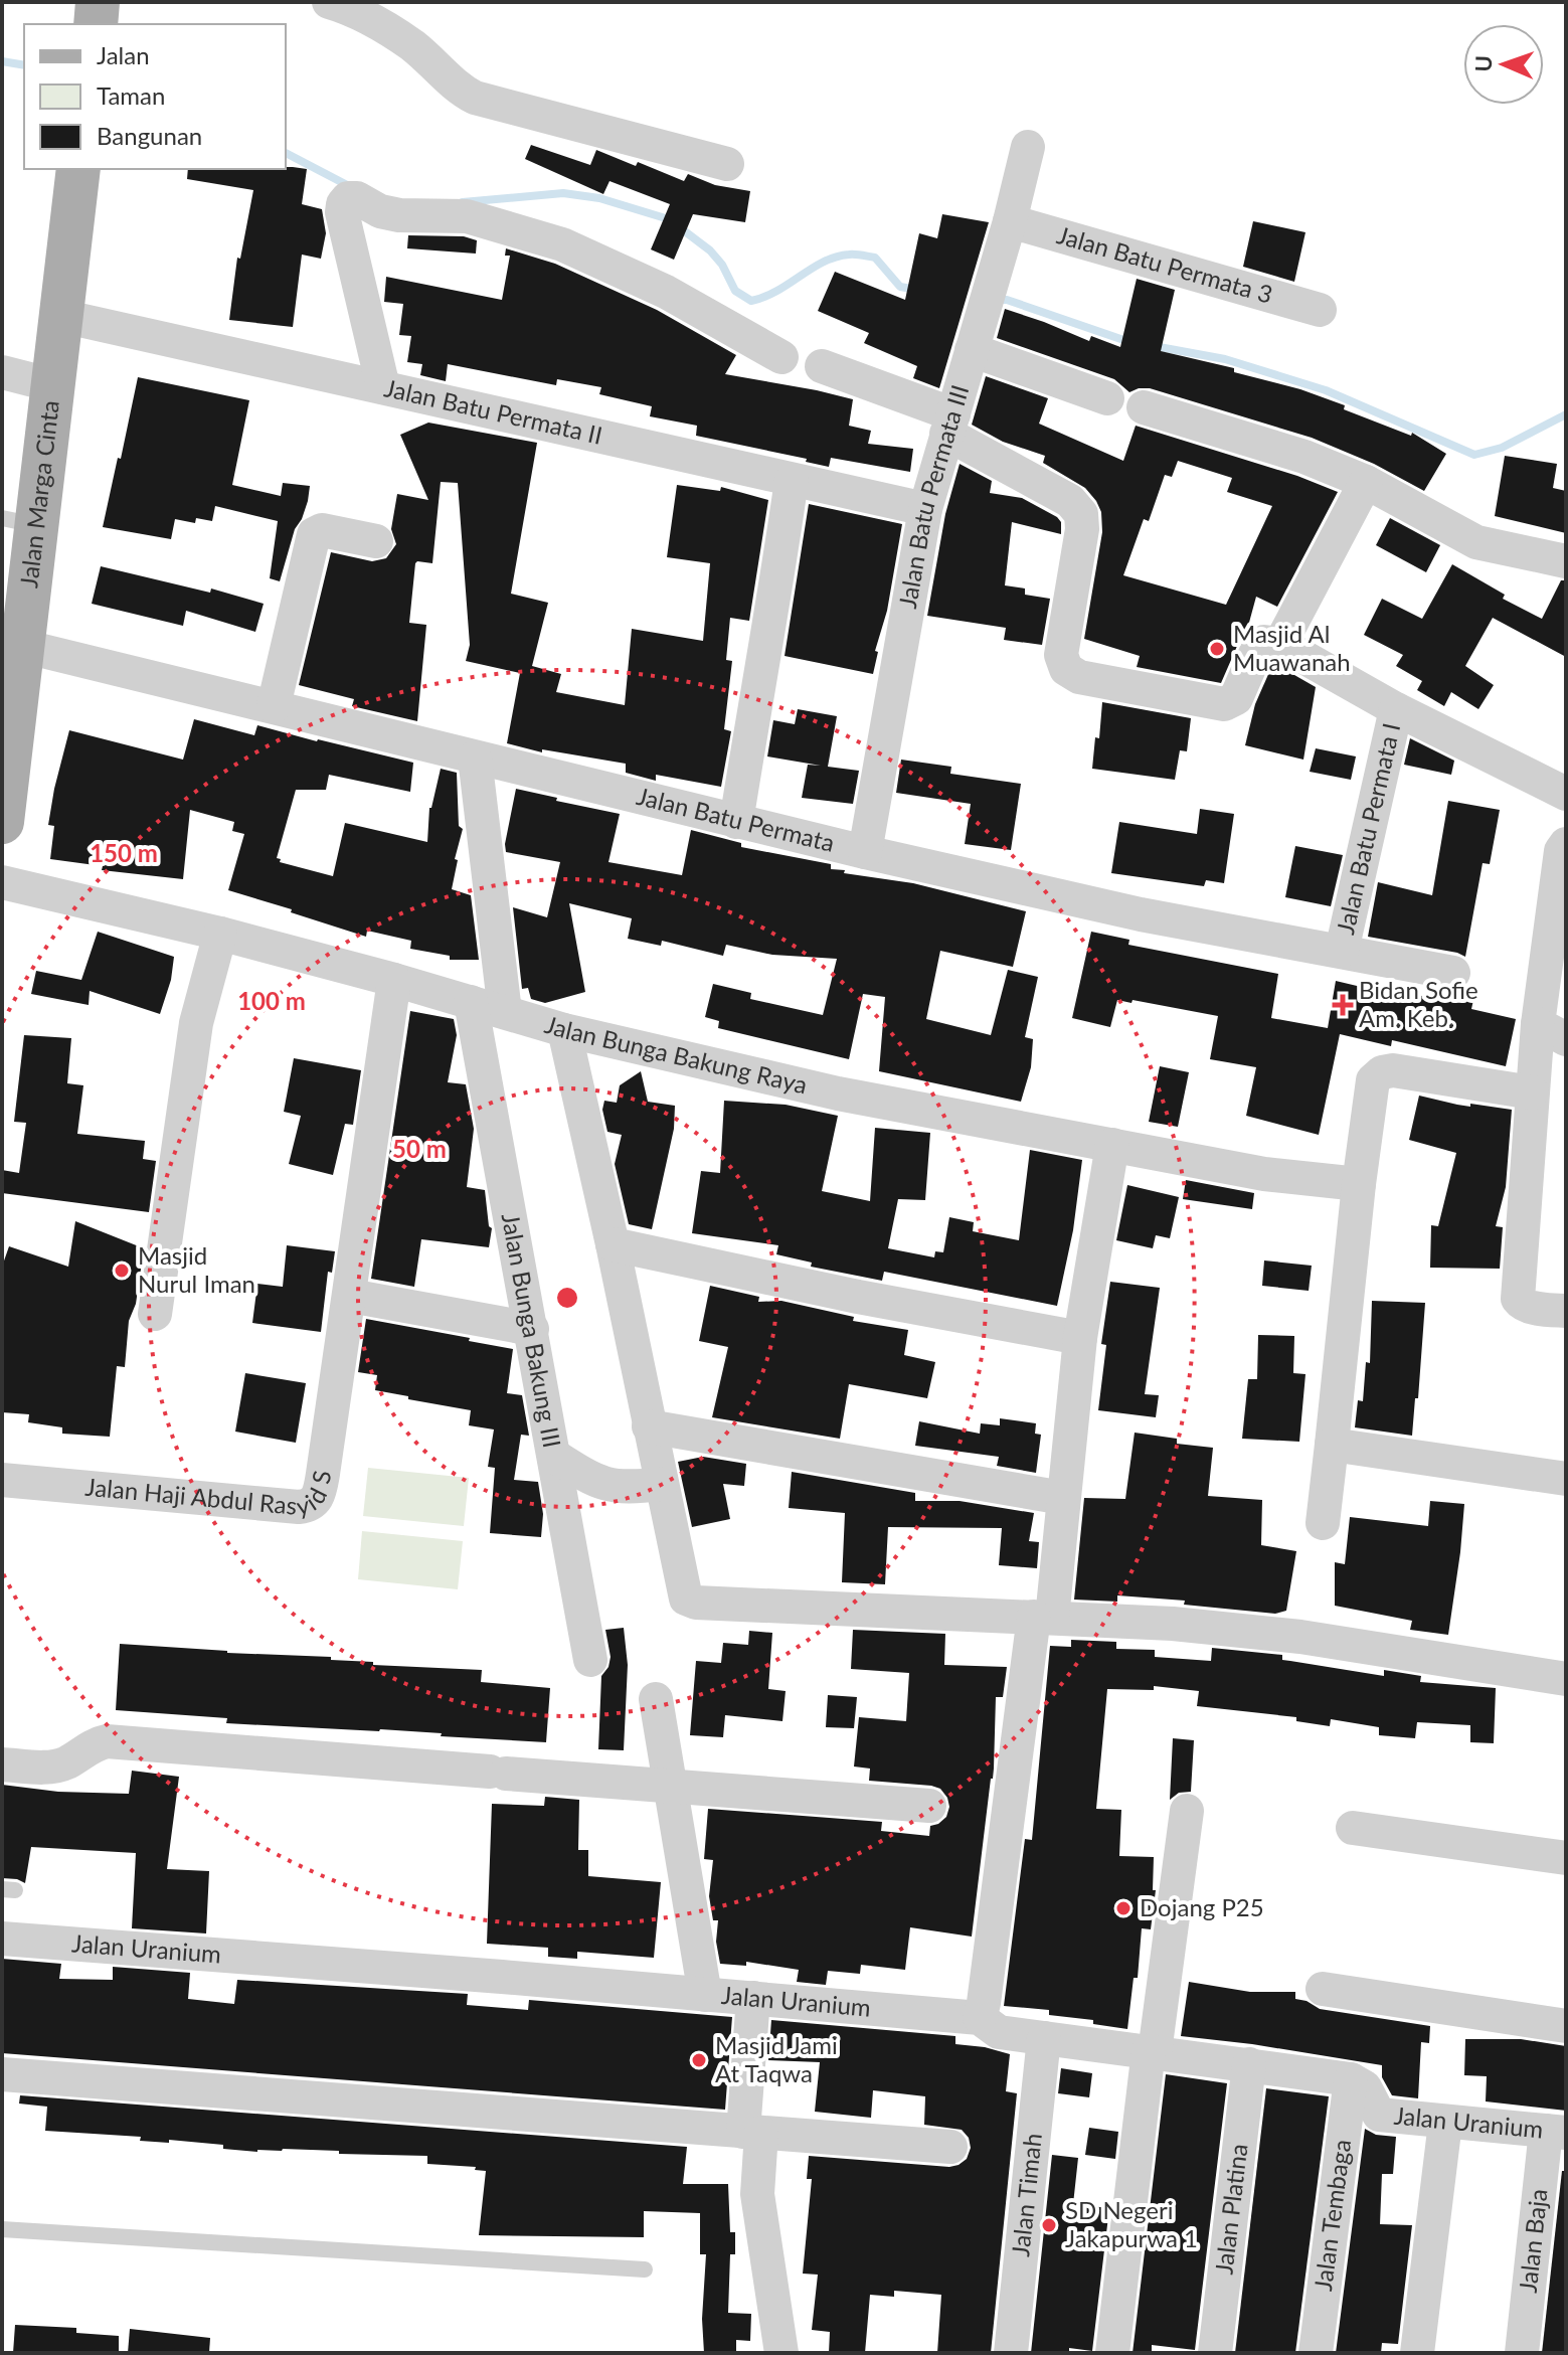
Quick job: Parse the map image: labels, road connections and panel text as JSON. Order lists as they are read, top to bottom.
{
  "streets": {
    "main road": ["Jalan Marga Cinta"],
    "street": [
      "Jalan Batu Permata 3",
      "Jalan Batu Permata II",
      "Jalan Batu Permata III",
      "Jalan Batu Permata",
      "Jalan Batu Permata I",
      "Jalan Bunga Bakung Raya",
      "Jalan Bunga Bakung III",
      "Jalan Haji Abdul Rasyid S",
      "Jalan Uranium",
      "Jalan Timah",
      "Jalan Platina",
      "Jalan Tembaga",
      "Jalan Baja"
    ]
  },
  "crossings": [
    ["Jalan Batu Permata 3", "Jalan Batu Permata III"],
    ["Jalan Batu Permata II", "Jalan Marga Cinta"],
    ["Jalan Batu Permata II", "Jalan Batu Permata III"],
    ["Jalan Marga Cinta", "Jalan Batu Permata"],
    ["Jalan Batu Permata III", "Jalan Batu Permata"],
    ["Jalan Batu Permata", "Jalan Batu Permata I"],
    ["Jalan Bunga Bakung Raya", "Jalan Bunga Bakung III"],
    ["Jalan Uranium", "Jalan Timah"],
    ["Jalan Uranium", "Jalan Platina"],
    ["Jalan Uranium", "Jalan Tembaga"],
    ["Jalan Uranium", "Jalan Baja"]
  ],
  "places": {
    "other": [
      "Masjid Al Muawanah",
      "Masjid Nurul Iman",
      "Dojang P25",
      "Masjid Jami At Taqwa",
      "SD Negeri Jakapurwa 1"
    ],
    "health": ["Bidan Sofie Am. Keb."]
  },
  "legend": ["Jalan", "Taman", "Bangunan"],
  "north": "left",
  "rings": ["150 m", "100 m", "50 m"]
}
